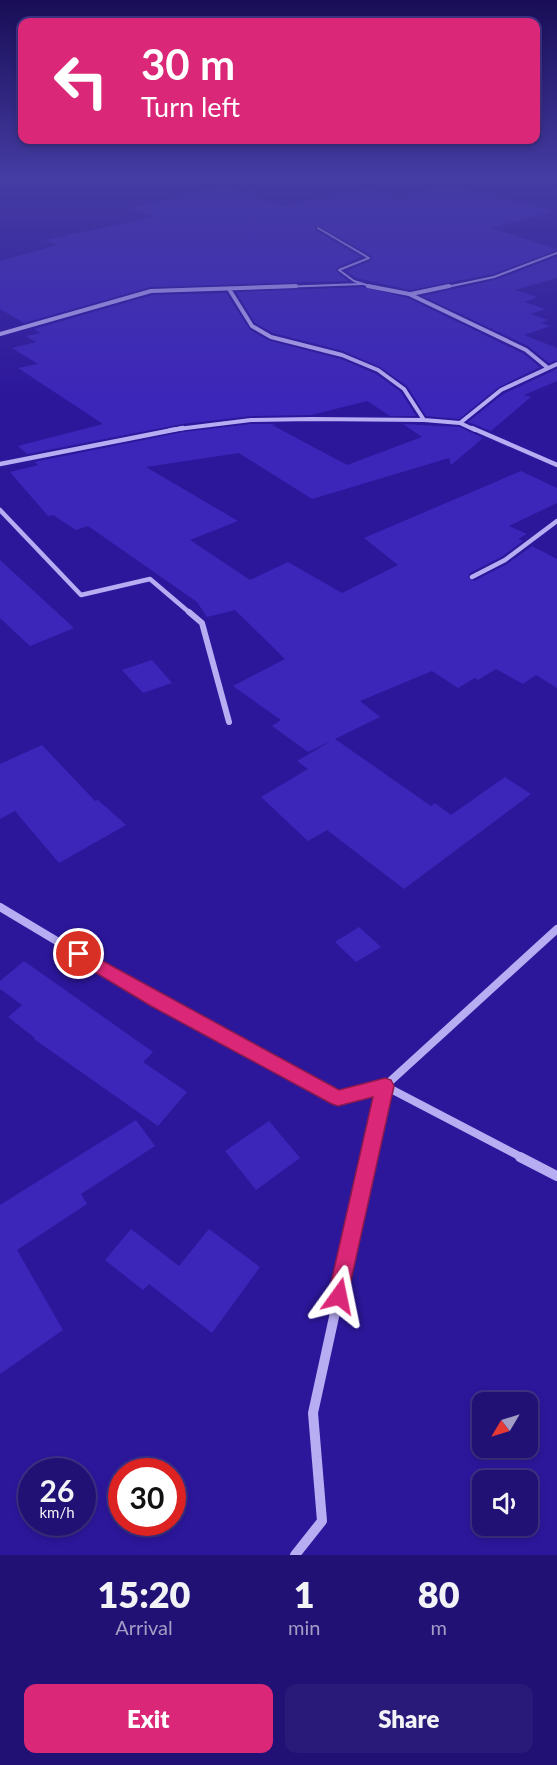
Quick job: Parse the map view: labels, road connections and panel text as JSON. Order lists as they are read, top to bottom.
{
  "north": "bottom left",
  "page": {
    "turn": ["30 m", "Turn left"],
    "speed": "26 km/h",
    "limit": "30",
    "eta": [
      "15:20",
      "Arrival",
      "1",
      "min",
      "80",
      "m"
    ],
    "buttons": ["Exit", "Share"]
  }
}
